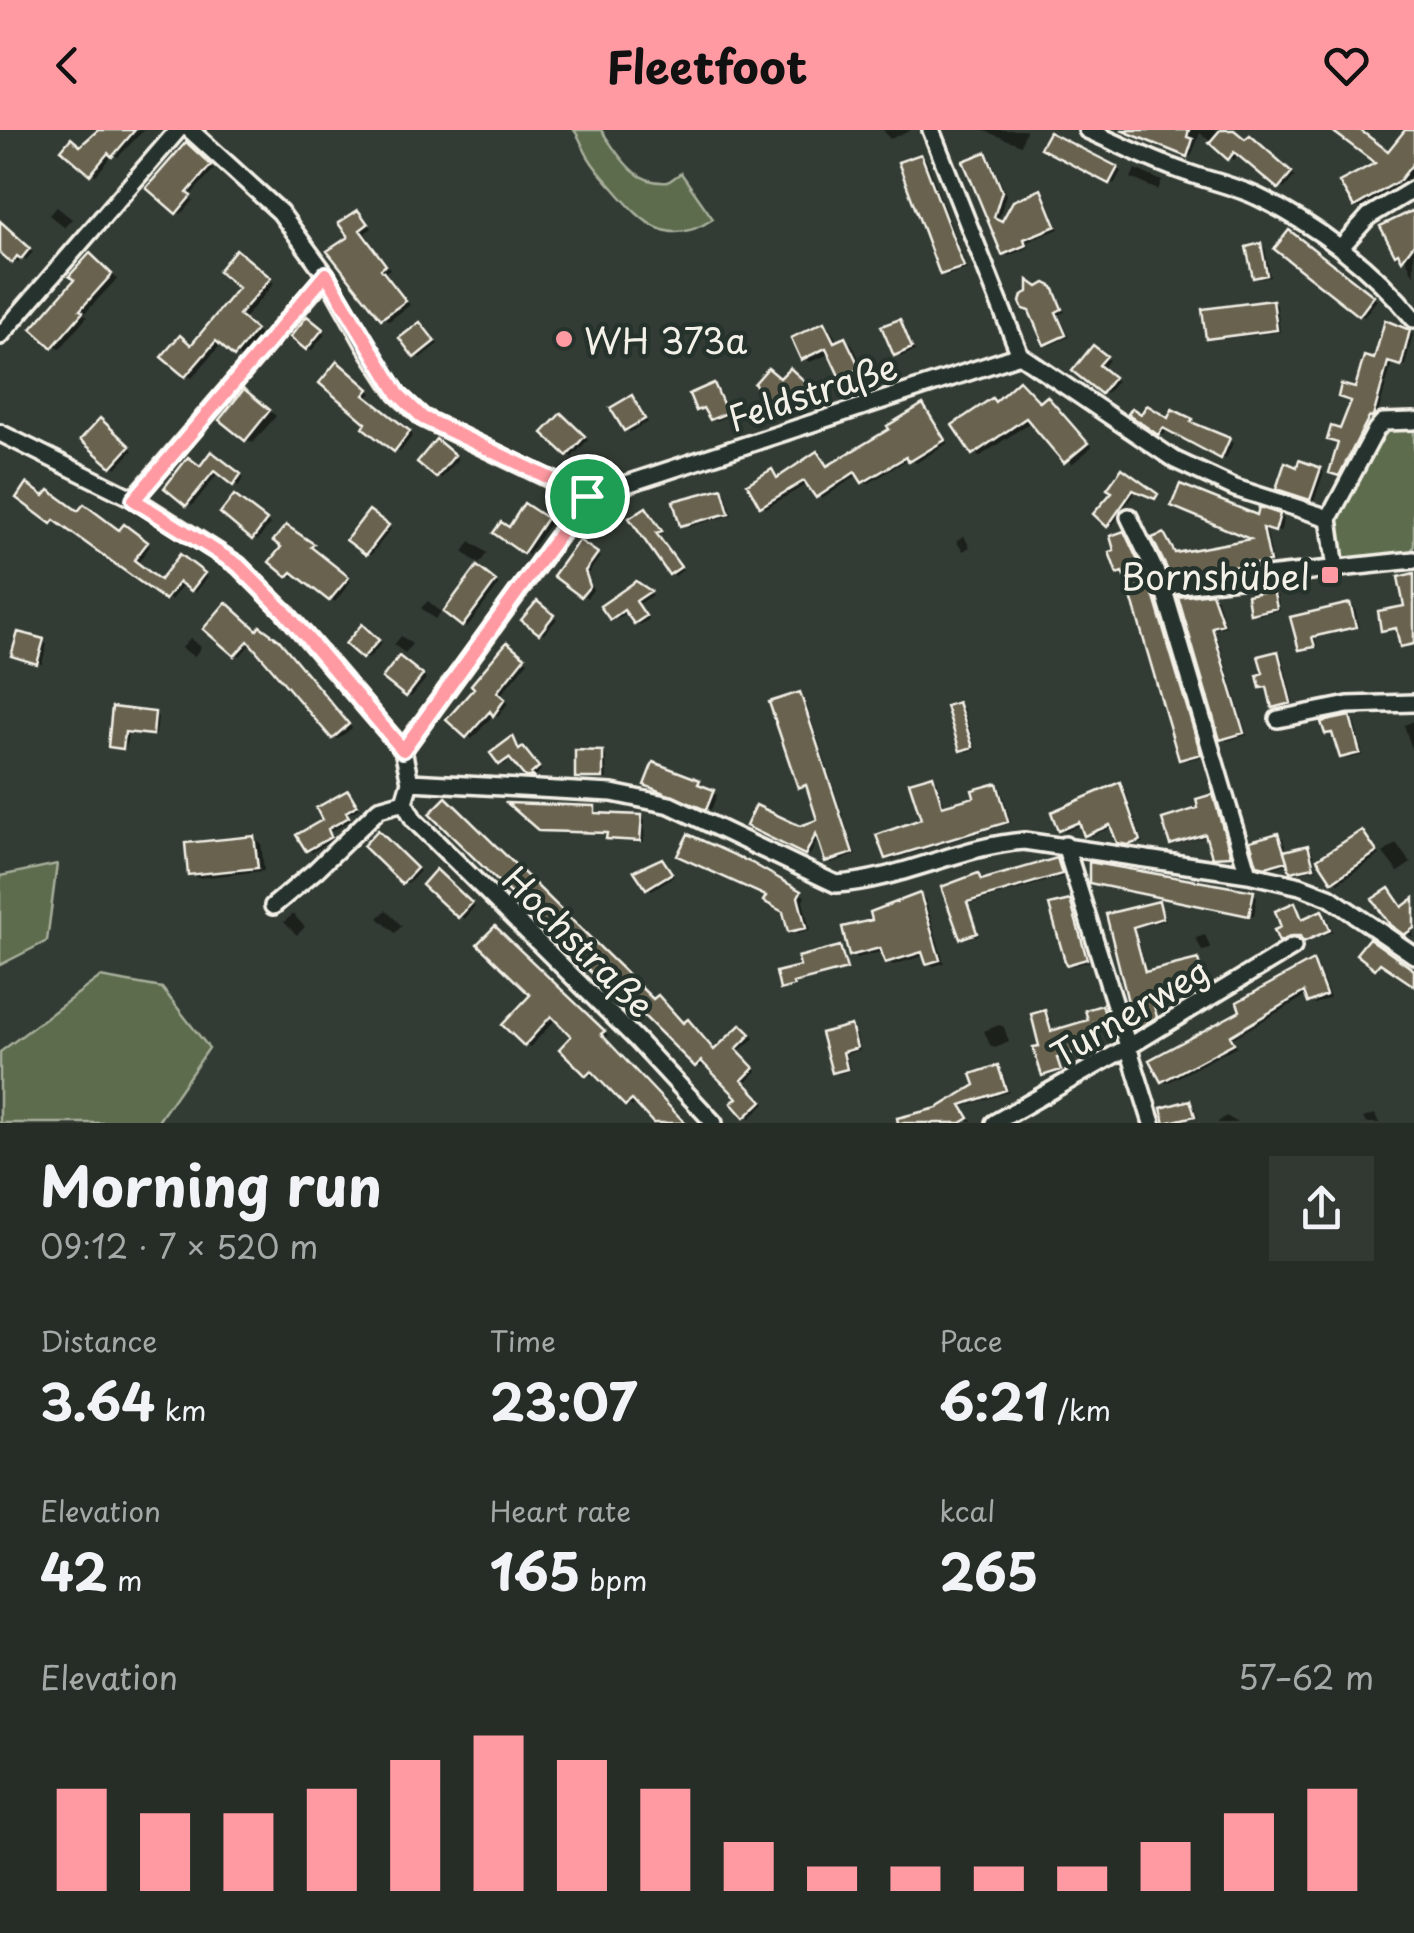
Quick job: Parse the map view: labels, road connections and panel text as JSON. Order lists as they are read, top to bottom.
{
  "streets": {
    "street": ["Feldstraße", "Hochstraße", "Turnerweg"]
  },
  "places": {
    "other": ["WH 373a"],
    "transit": ["Bornshübel"]
  },
  "page": {
    "header": "Fleetfoot",
    "heading": ["Morning run", "09:12 · 7 × 520 m"],
    "stats": [
      ["Distance", "3.64 km"],
      ["Time", "23:07"],
      ["Pace", "6:21 /km"],
      ["Elevation", "42 m"],
      ["Heart rate", "165 bpm"],
      ["kcal", "265"]
    ],
    "chart": ["Elevation", "57–62 m"]
  }
}
